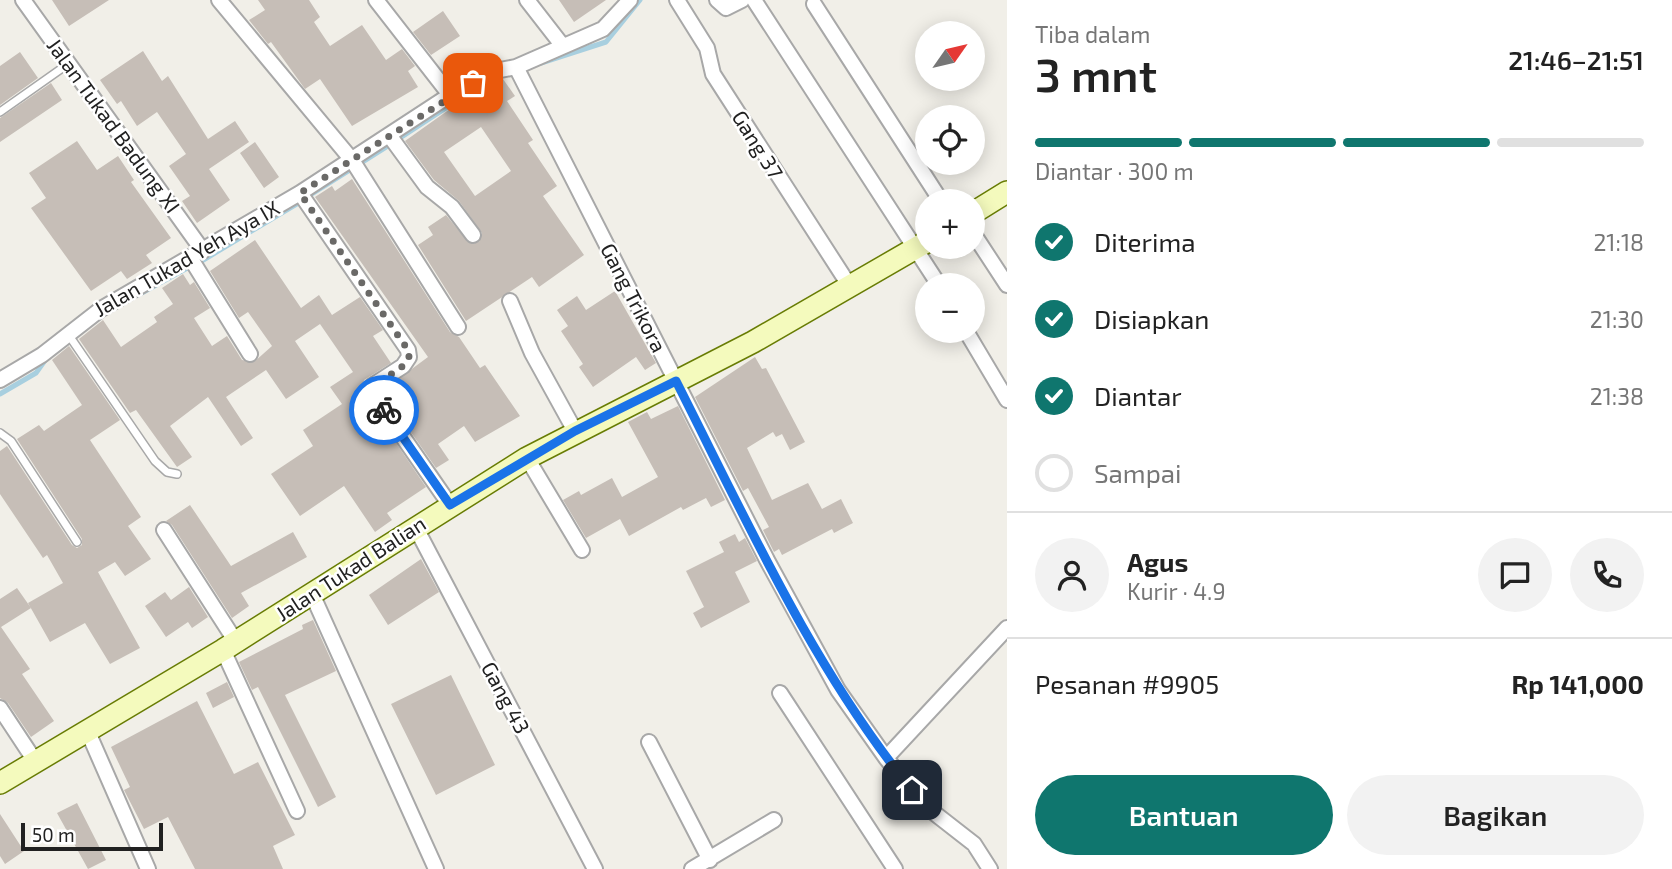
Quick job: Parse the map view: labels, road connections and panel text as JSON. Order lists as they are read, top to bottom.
{
  "streets": {
    "street": [
      "Jalan Tukad Badung XI",
      "Gang 37",
      "Jalan Tukad Yeh Aya IX",
      "Gang Trikora",
      "Jalan Tukad Balian",
      "Gang 43"
    ]
  },
  "crossings": [
    ["Jalan Tukad Badung XI", "Jalan Tukad Yeh Aya IX"],
    ["Gang 37", "Jalan Tukad Balian"],
    ["Jalan Tukad Yeh Aya IX", "Gang Trikora"],
    ["Gang Trikora", "Jalan Tukad Balian"],
    ["Jalan Tukad Balian", "Gang 43"]
  ],
  "scale_bar": "50 m",
  "north": "top right",
  "page": {
    "heading": ["3 mnt", "Tiba dalam", "21:46–21:51"],
    "panel": [
      "Agus",
      "Kurir · 4.9",
      "Pesanan #9905",
      "Rp 141,000"
    ],
    "map_buttons": ["+", "−"],
    "bar": "Diantar · 300 m",
    "list": [
      ["Diterima", "21:18"],
      ["Disiapkan", "21:30"],
      ["Diantar", "21:38"],
      "Sampai"
    ],
    "buttons": ["Bantuan", "Bagikan"],
    "scale": "50 m"
  }
}
